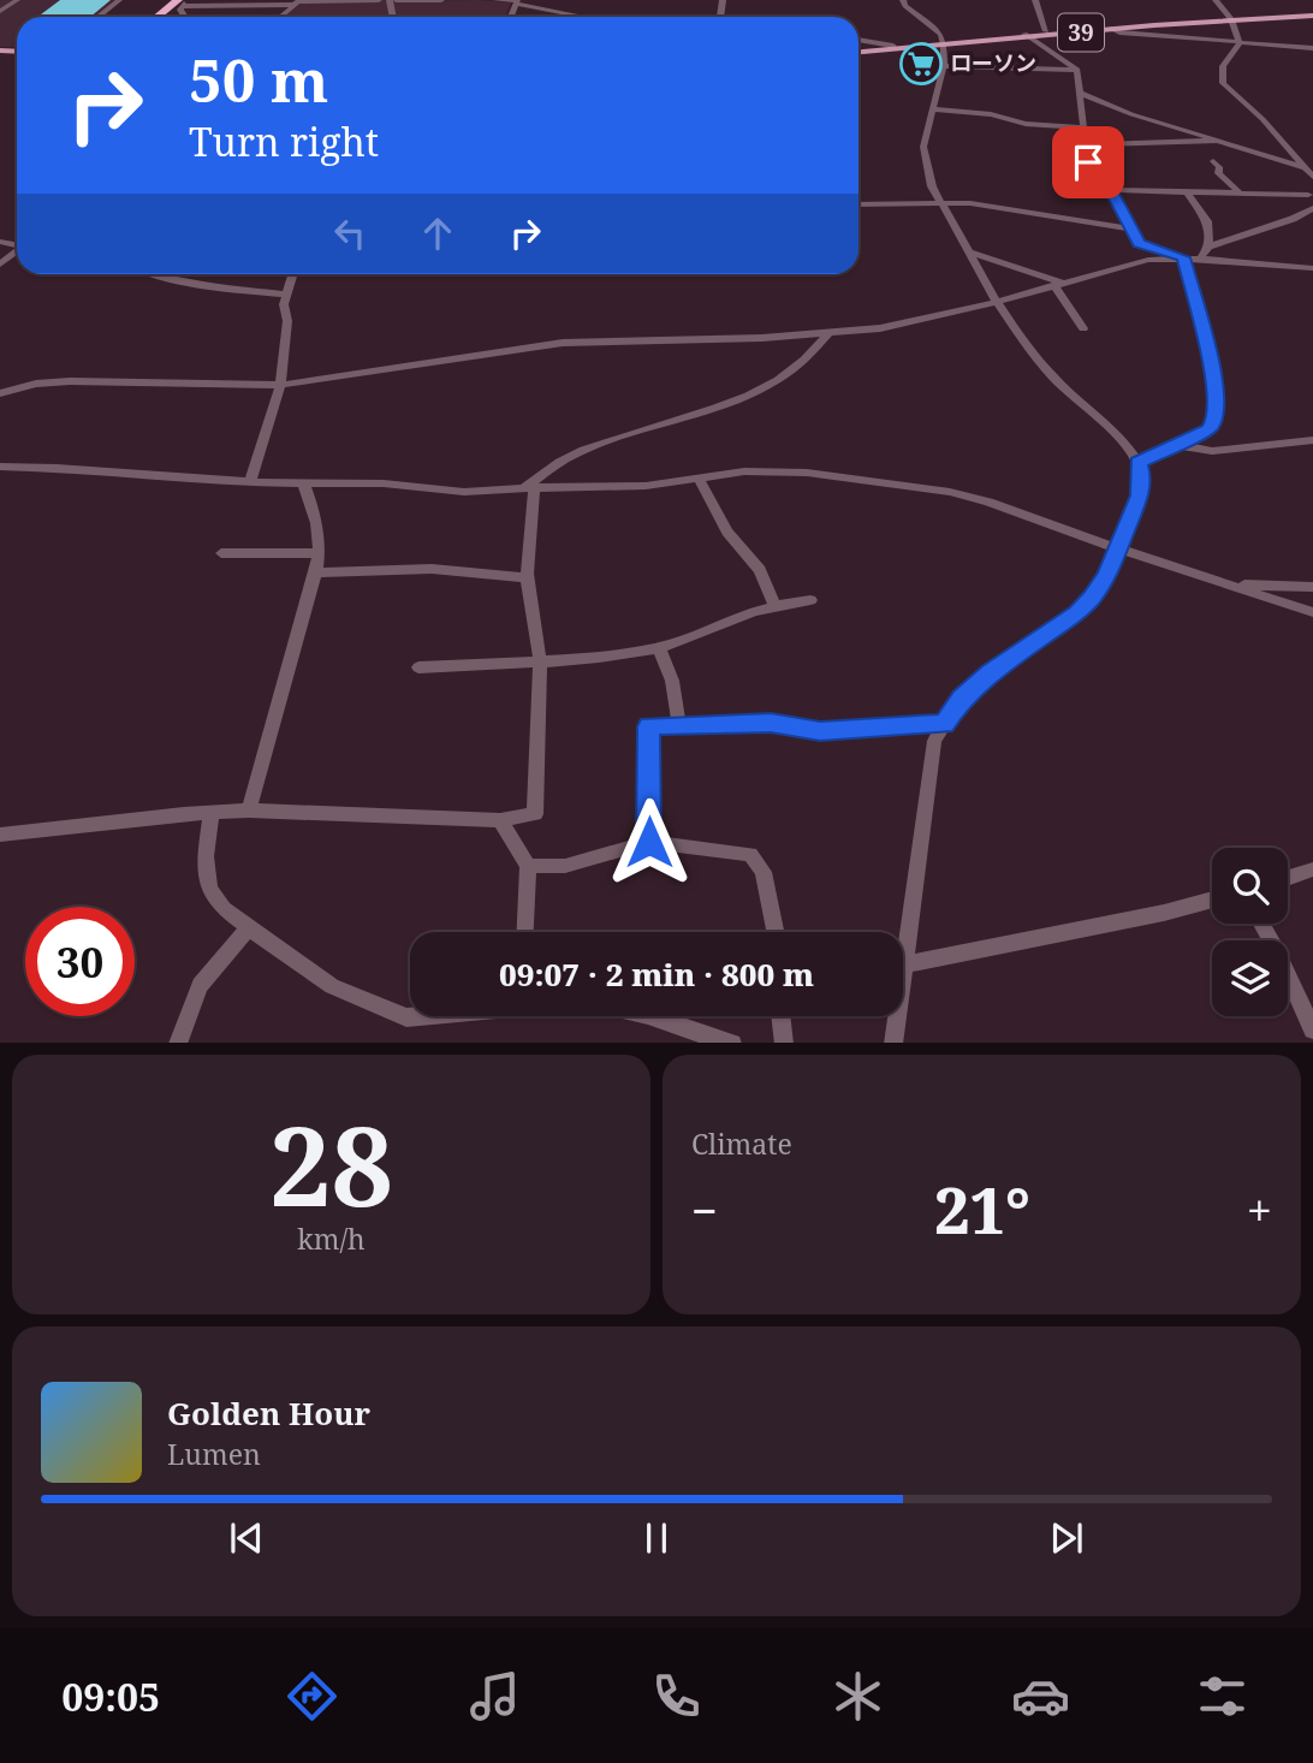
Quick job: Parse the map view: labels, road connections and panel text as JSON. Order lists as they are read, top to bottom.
{
  "streets": {
    "main road": ["39"]
  },
  "places": {
    "supermarket": ["ローソン"]
  },
  "page": {
    "turn": ["50 m", "Turn right"],
    "limit": "30",
    "trip": "09:07 · 2 min · 800 m",
    "tile": [
      ["28", "km/h"],
      "Climate"
    ],
    "heat": ["−", "21°", "+"],
    "song": ["Golden Hour", "Lumen"],
    "tabs": "09:05"
  }
}
